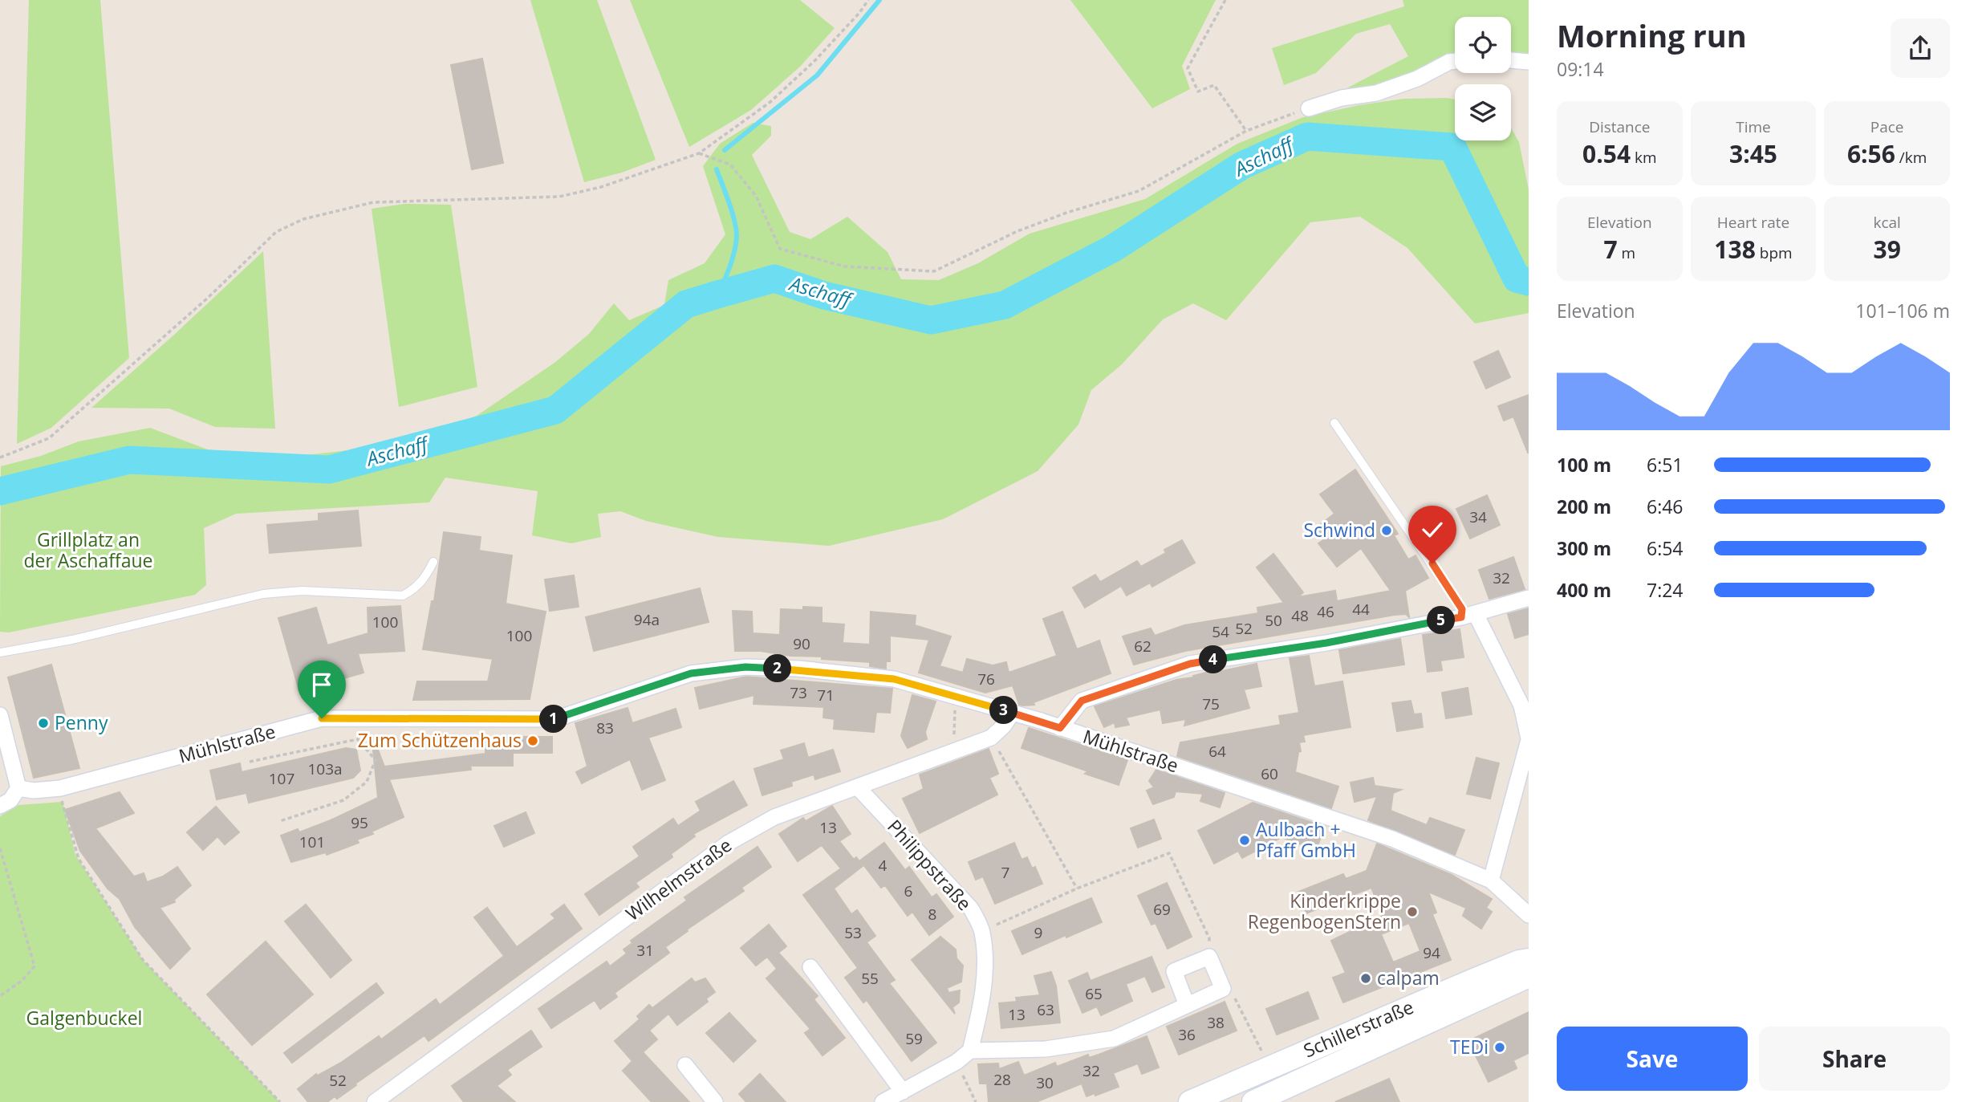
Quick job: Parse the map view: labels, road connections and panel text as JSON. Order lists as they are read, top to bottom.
{
  "streets": {
    "main road": ["Schillerstraße"],
    "street": ["Mühlstraße", "Philippstraße", "Wilhelmstraße"]
  },
  "crossings": [
    ["Mühlstraße", "Wilhelmstraße"],
    ["Philippstraße", "Wilhelmstraße"]
  ],
  "water": ["Aschaff"],
  "parks": ["Grillplatz an der Aschaffaue", "Galgenbuckel"],
  "places": [
    "Schwind",
    "Penny",
    "Zum Schützenhaus",
    "Aulbach + Pfaff GmbH",
    "Kinderkrippe RegenbogenStern",
    "calpam",
    "TEDi"
  ],
  "house_numbers": [
    "34",
    "32",
    "44",
    "46",
    "48",
    "94a",
    "50",
    "100",
    "52",
    "54",
    "100",
    "90",
    "62",
    "76",
    "73",
    "71",
    "75",
    "83",
    "64",
    "103a",
    "60",
    "107",
    "95",
    "13",
    "101",
    "4",
    "7",
    "6",
    "69",
    "8",
    "53",
    "9",
    "31",
    "94",
    "55",
    "65",
    "63",
    "13",
    "38",
    "36",
    "59",
    "32",
    "28",
    "52",
    "30"
  ],
  "page": {
    "heading": ["Morning run", "09:14"],
    "stats": [
      ["Distance", "0.54 km"],
      ["Time", "3:45"],
      ["Pace", "6:56 /km"],
      ["Elevation", "7 m"],
      ["Heart rate", "138 bpm"],
      ["kcal", "39"]
    ],
    "chart": ["Elevation", "101–106 m"],
    "list": [
      {
        "name": "100 m",
        "note": "6:51"
      },
      {
        "name": "200 m",
        "note": "6:46"
      },
      {
        "name": "300 m",
        "note": "6:54"
      },
      {
        "name": "400 m",
        "note": "7:24"
      }
    ],
    "pins": [
      "5",
      "4",
      "2",
      "3",
      "1"
    ],
    "buttons": ["Save", "Share"]
  }
}
